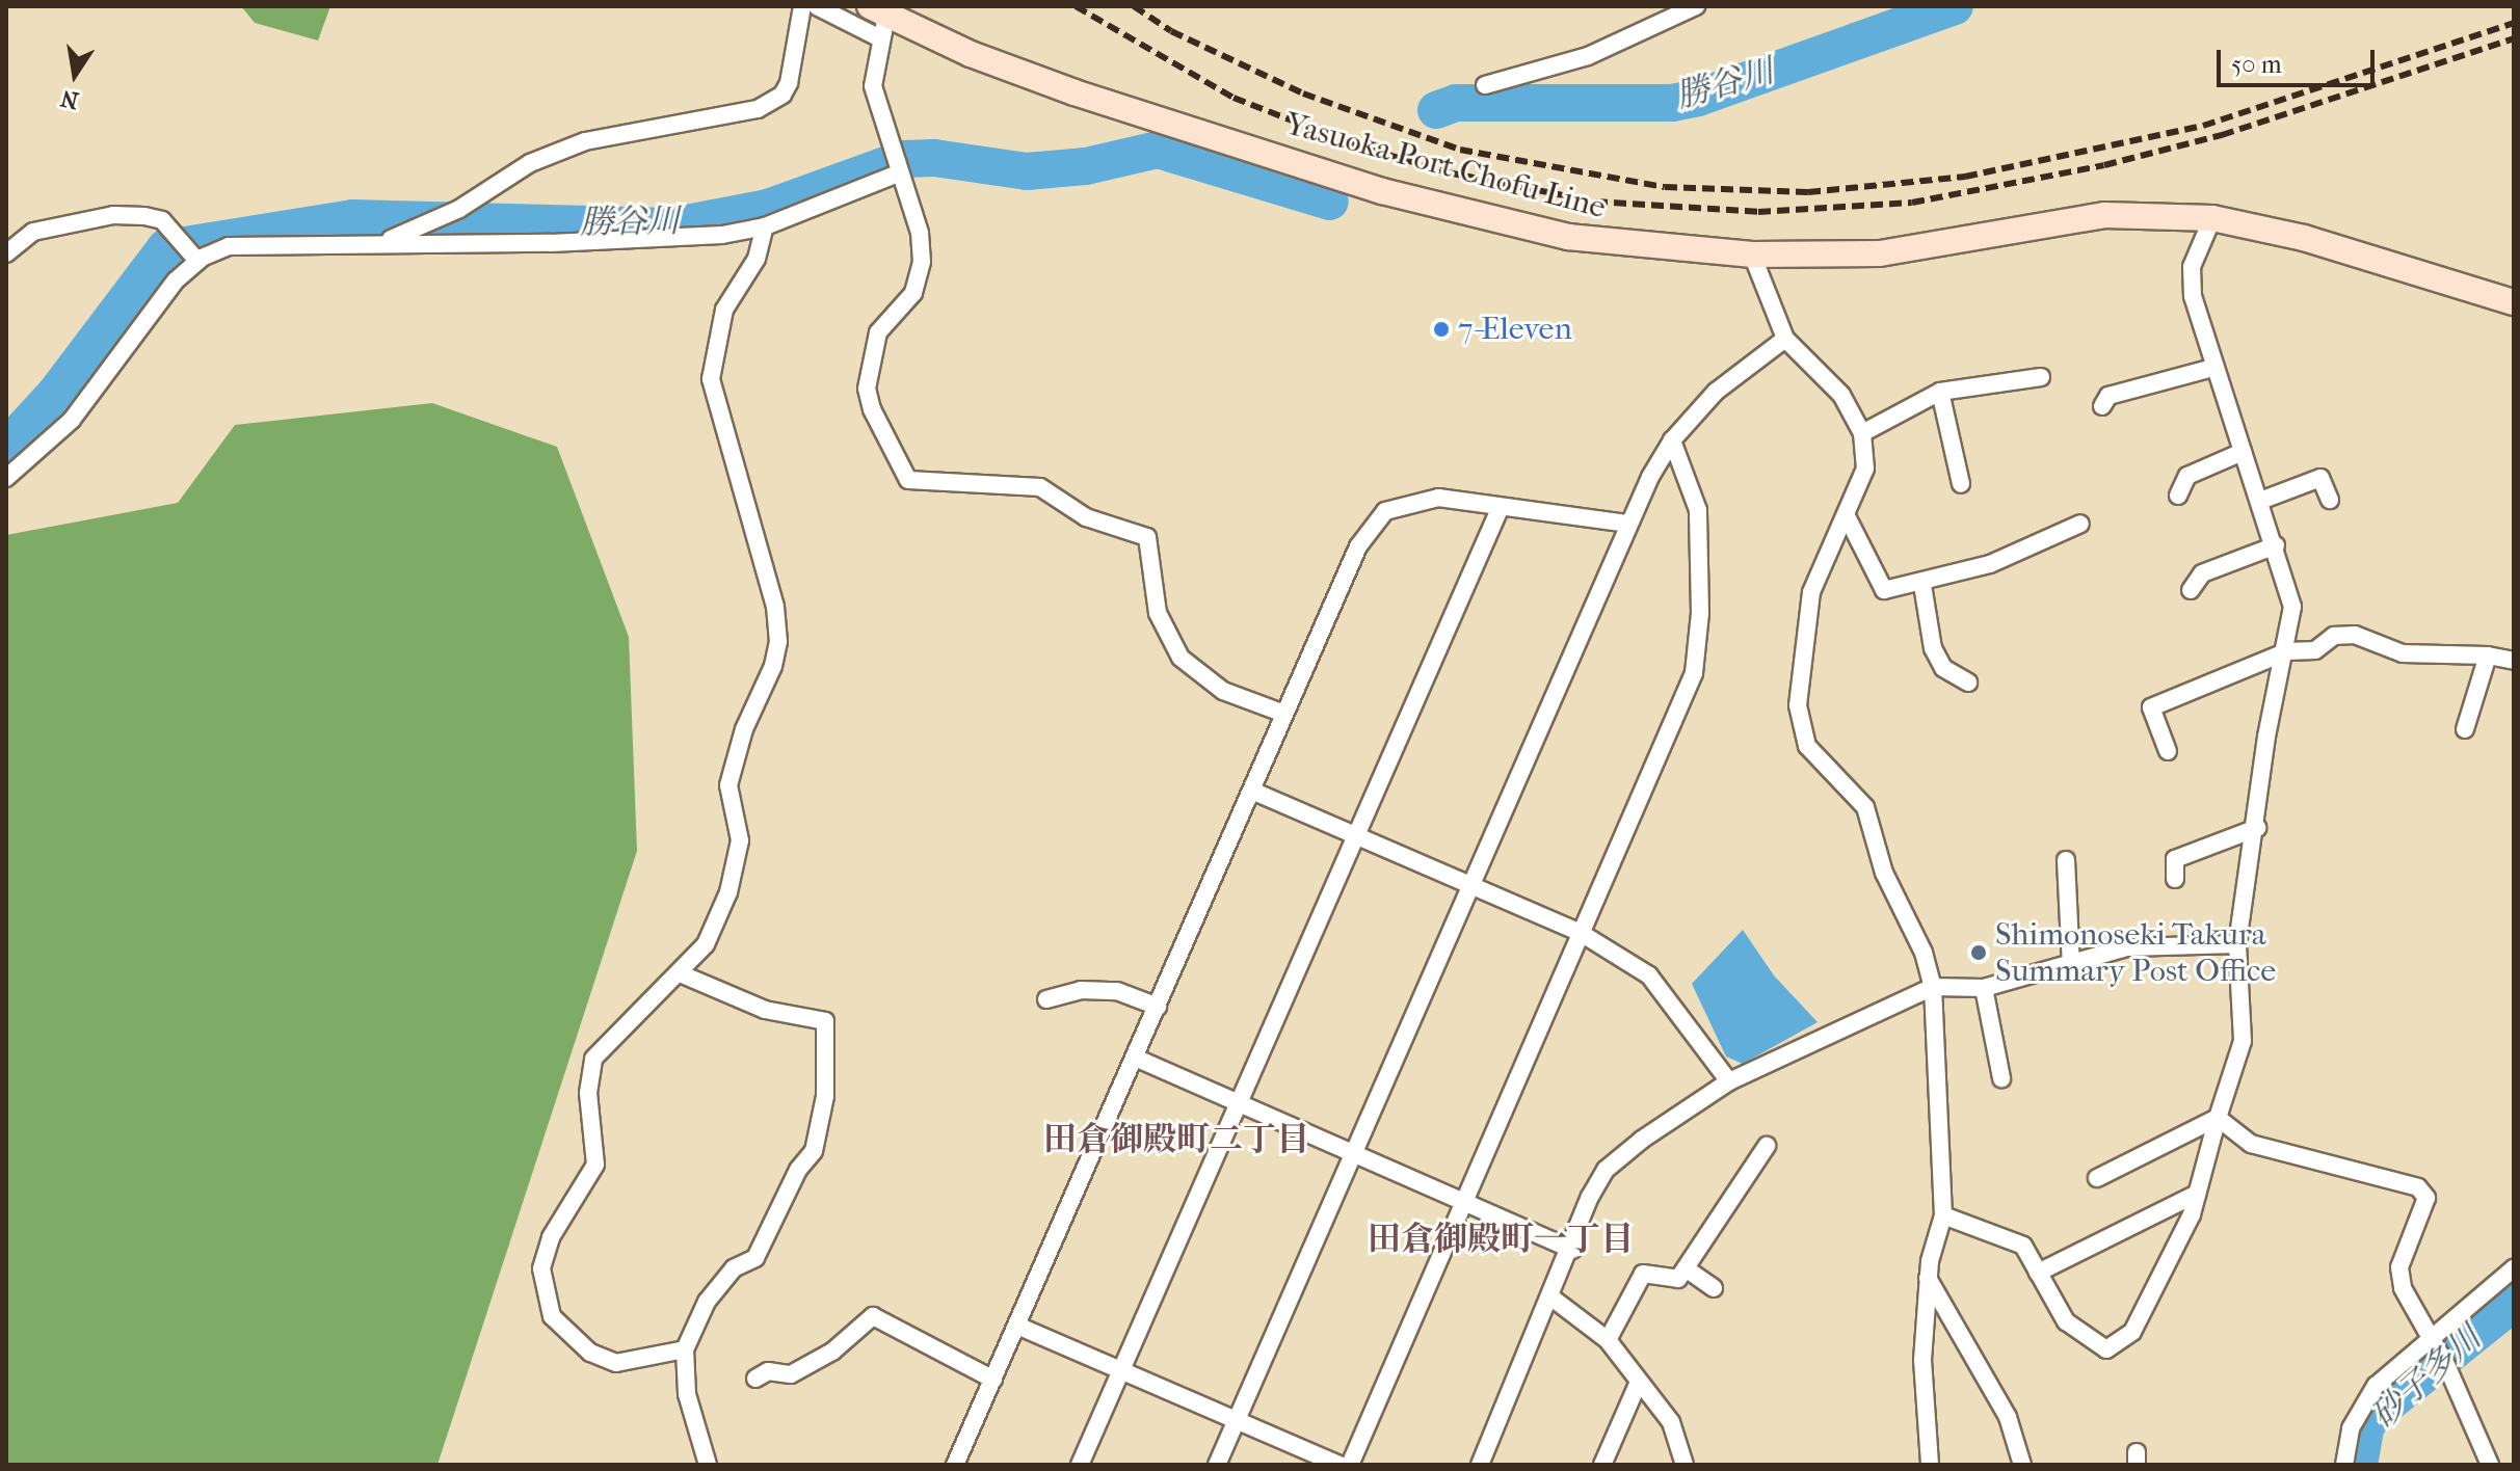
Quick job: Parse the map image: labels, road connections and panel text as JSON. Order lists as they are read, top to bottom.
{
  "streets": {
    "main road": ["Yasuoka Port Chofu Line"]
  },
  "districts": ["田倉御殿町二丁目", "田倉御殿町一丁目"],
  "water": ["勝谷川", "砂子多川"],
  "places": ["7-Eleven", "Shimonoseki Takura Summary Post Office"],
  "scale_bar": "50 m",
  "north": "bottom"
}
